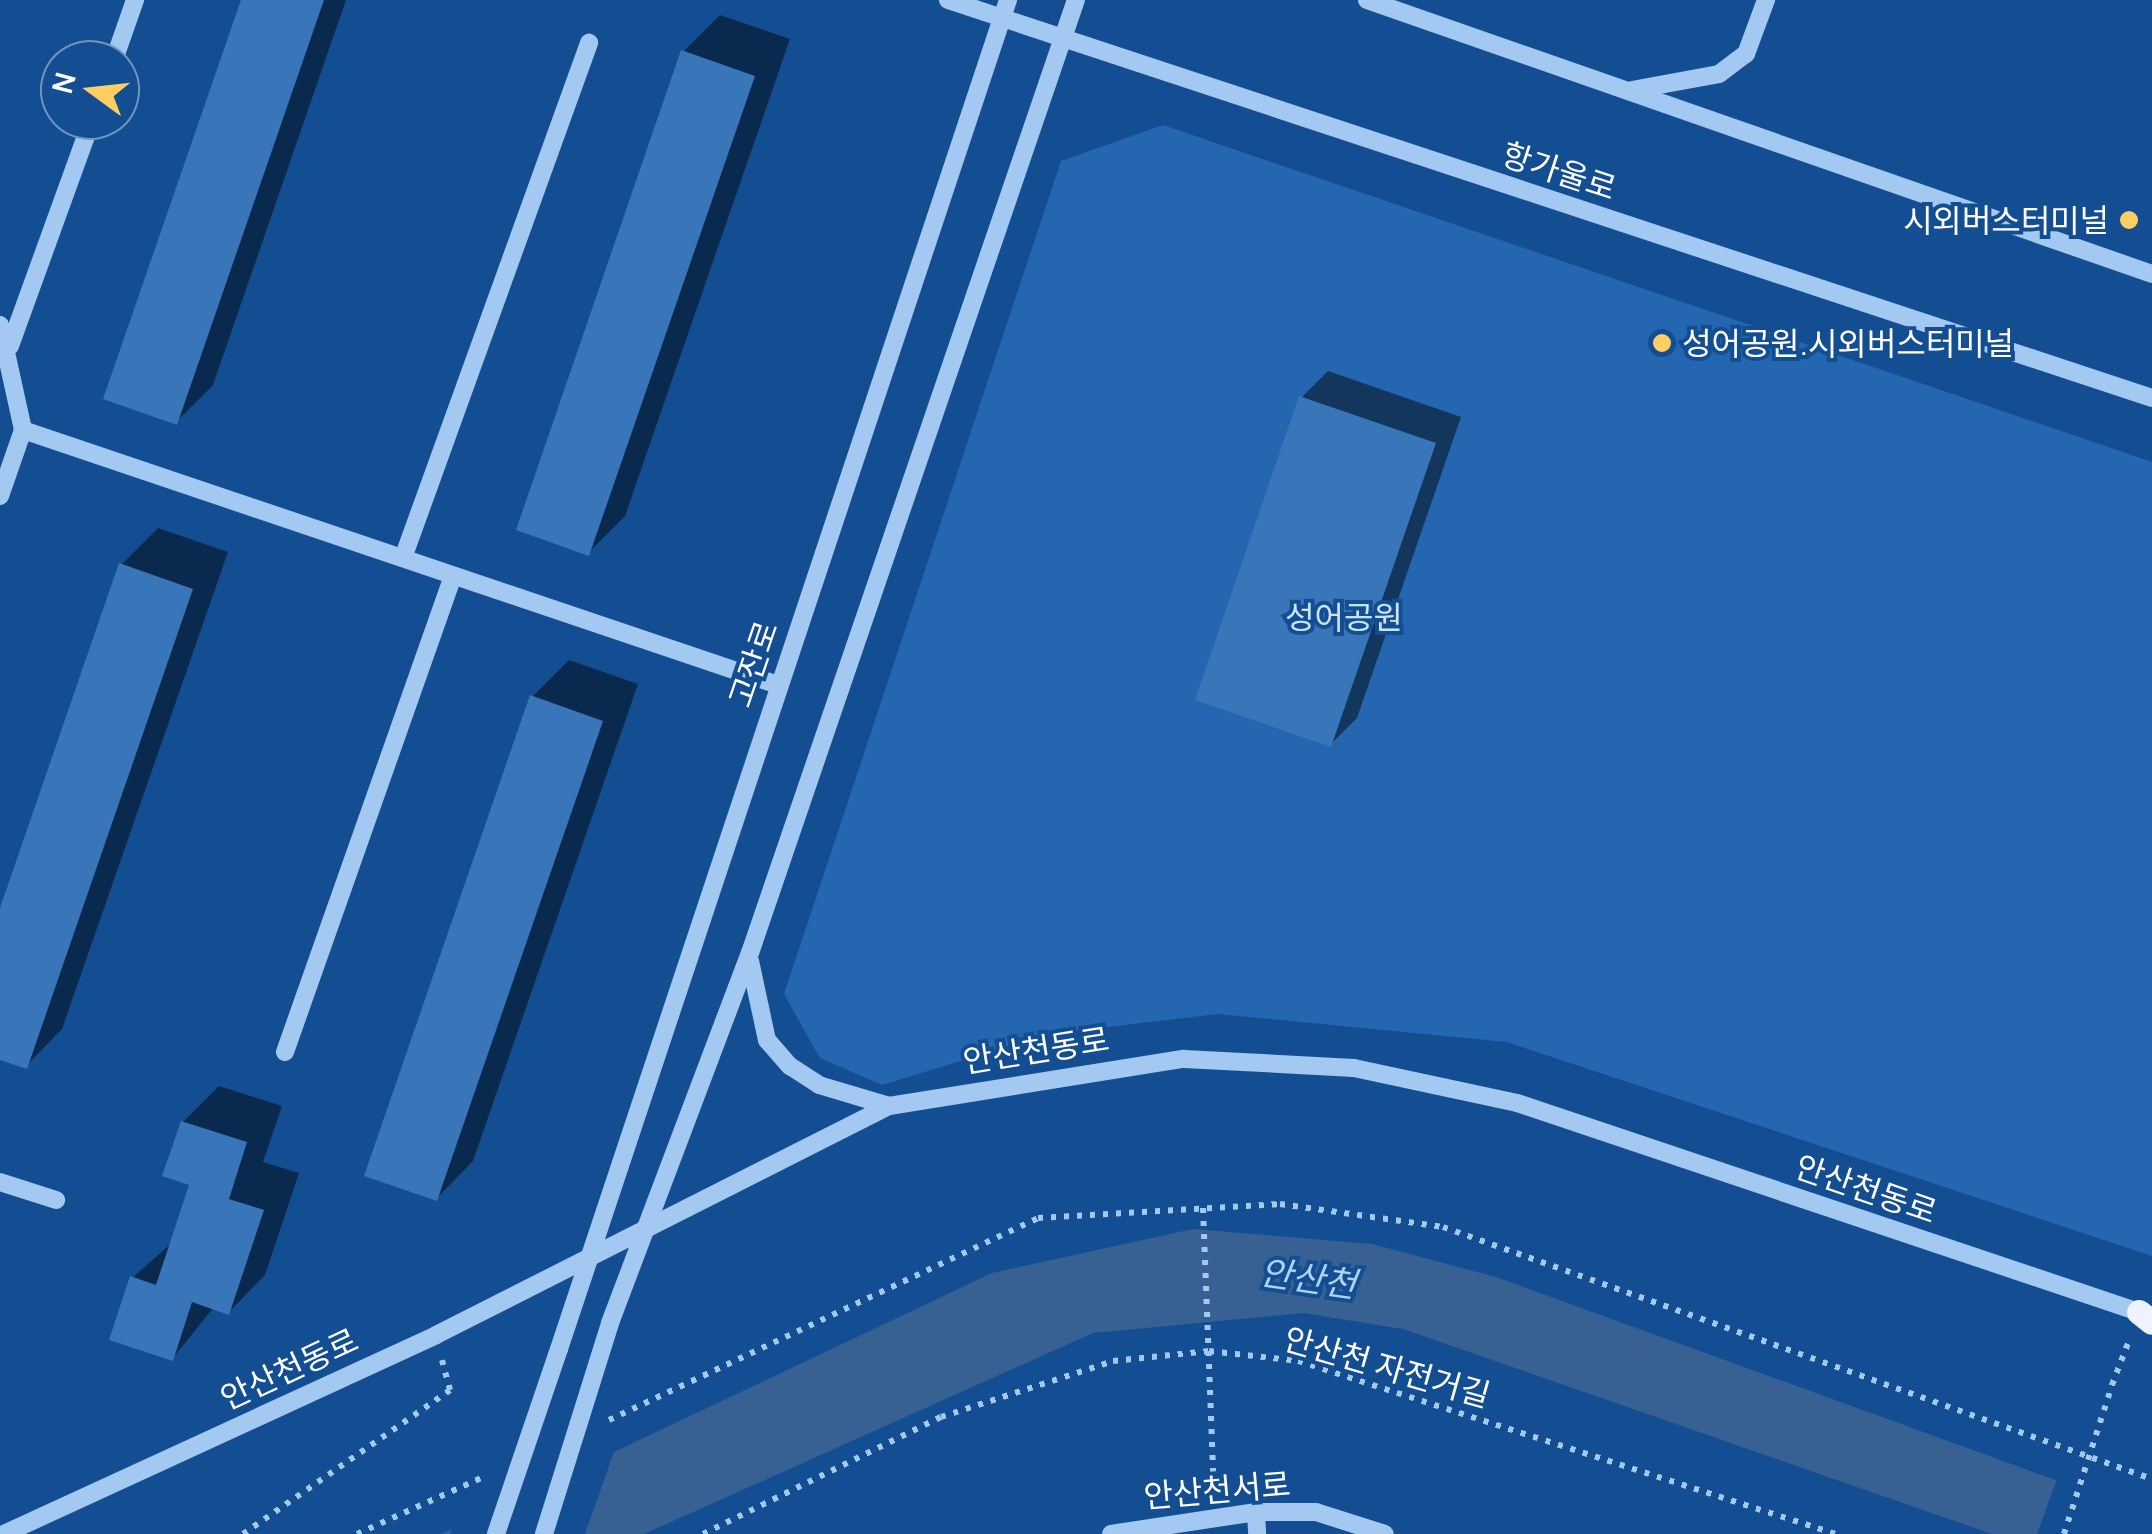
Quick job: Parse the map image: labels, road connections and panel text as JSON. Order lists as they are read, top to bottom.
{
  "streets": {
    "street": [
      "항가울로",
      "고잔로",
      "안산천동로",
      "안산천서로"
    ],
    "path": ["안산천 자전거길"]
  },
  "crossings": [
    ["항가울로", "고잔로"],
    ["고잔로", "안산천동로"]
  ],
  "water": ["안산천"],
  "parks": ["성어공원"],
  "places": ["시외버스터미널", "성어공원.시외버스터미널"],
  "north": "left"
}
